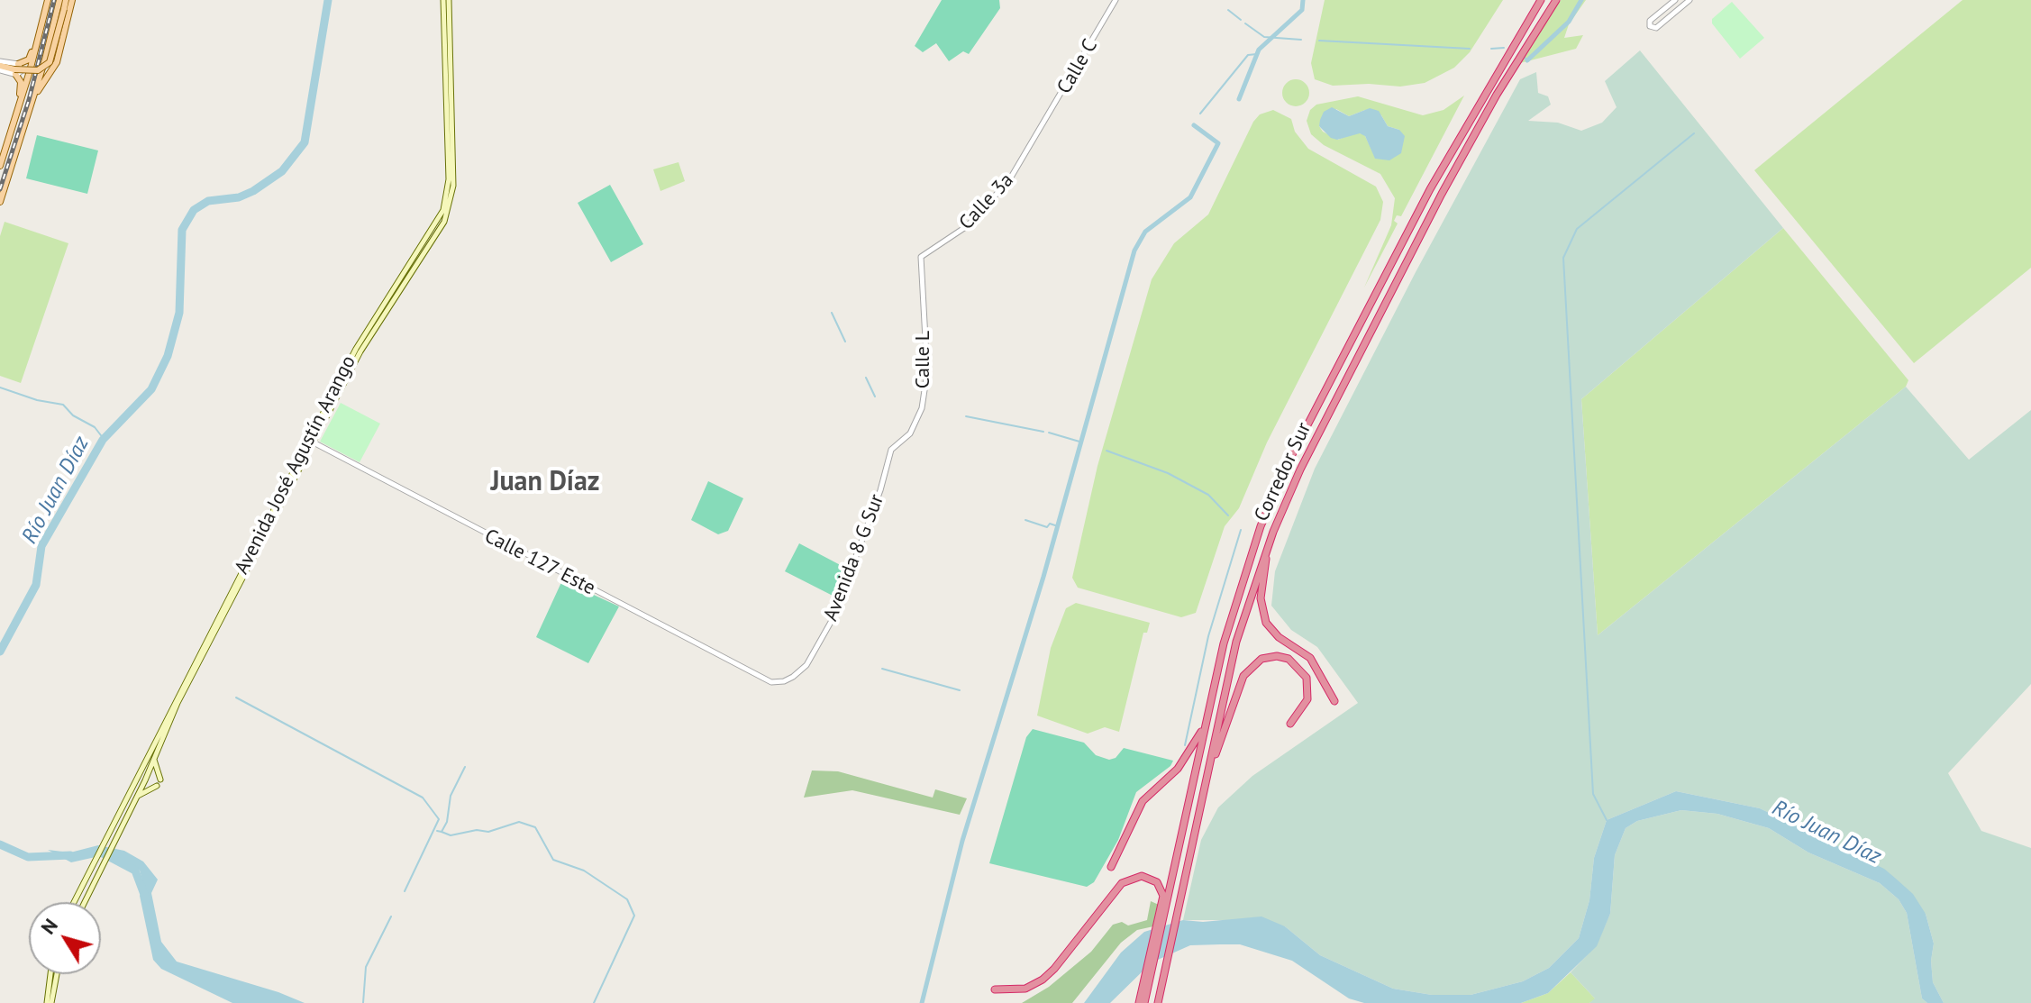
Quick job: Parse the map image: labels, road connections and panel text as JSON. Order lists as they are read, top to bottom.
{
  "streets": {
    "highway": ["Corredor Sur"],
    "main road": ["Avenida José Agustín Arango"],
    "street": [
      "Calle C",
      "Calle 3a",
      "Calle L",
      "Avenida 8 G Sur",
      "Calle 127 Este"
    ]
  },
  "crossings": [
    ["Calle C", "Calle 3a"],
    ["Calle 3a", "Calle L"],
    ["Calle L", "Avenida 8 G Sur"],
    ["Avenida José Agustín Arango", "Calle 127 Este"],
    ["Avenida 8 G Sur", "Calle 127 Este"]
  ],
  "districts": ["Juan Díaz"],
  "water": ["Río Juan Díaz"],
  "north": "top left"
}
